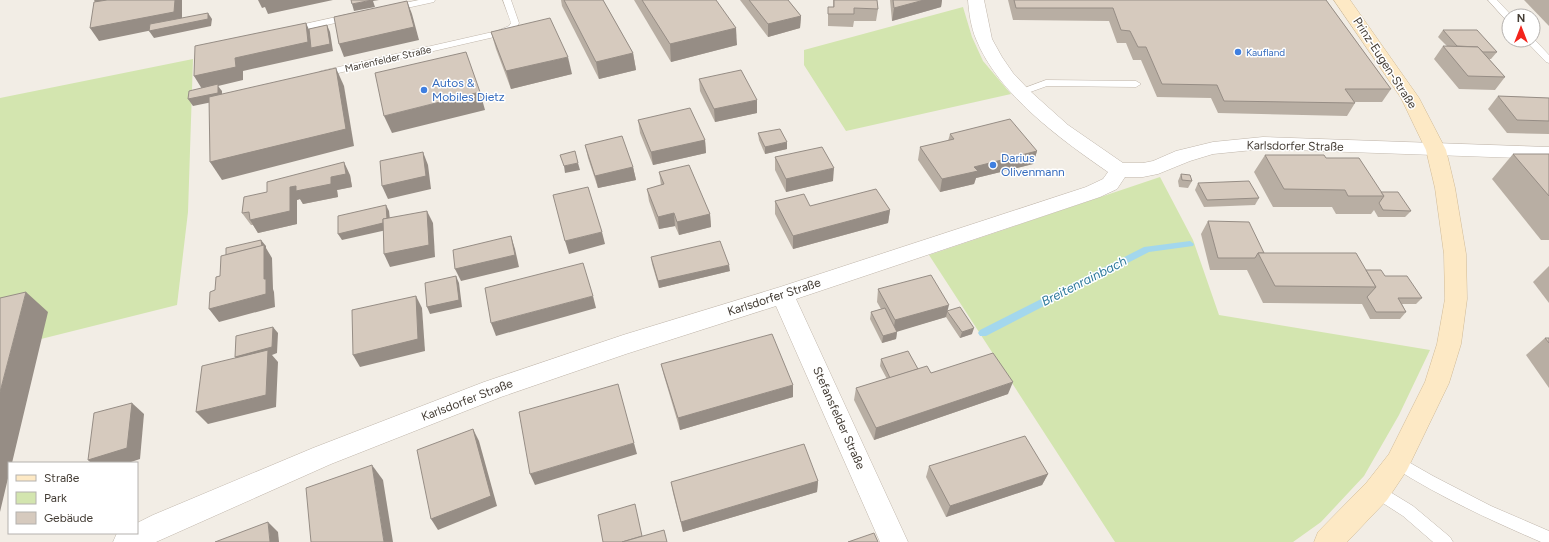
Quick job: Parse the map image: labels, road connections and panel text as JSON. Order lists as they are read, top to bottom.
{
  "streets": {
    "street": ["Prinz-Eugen-Straße", "Karlsdorfer Straße", "Stefansfelder Straße"],
    "lane": ["Marienfelder Straße"]
  },
  "crossings": [
    ["Prinz-Eugen-Straße", "Karlsdorfer Straße"],
    ["Karlsdorfer Straße", "Stefansfelder Straße"]
  ],
  "water": ["Breitenrainbach"],
  "places": ["Kaufland", "Autos & Mobiles Dietz", "Darius Olivenmann"],
  "legend": ["Straße", "Park", "Gebäude"],
  "north": "top"
}
